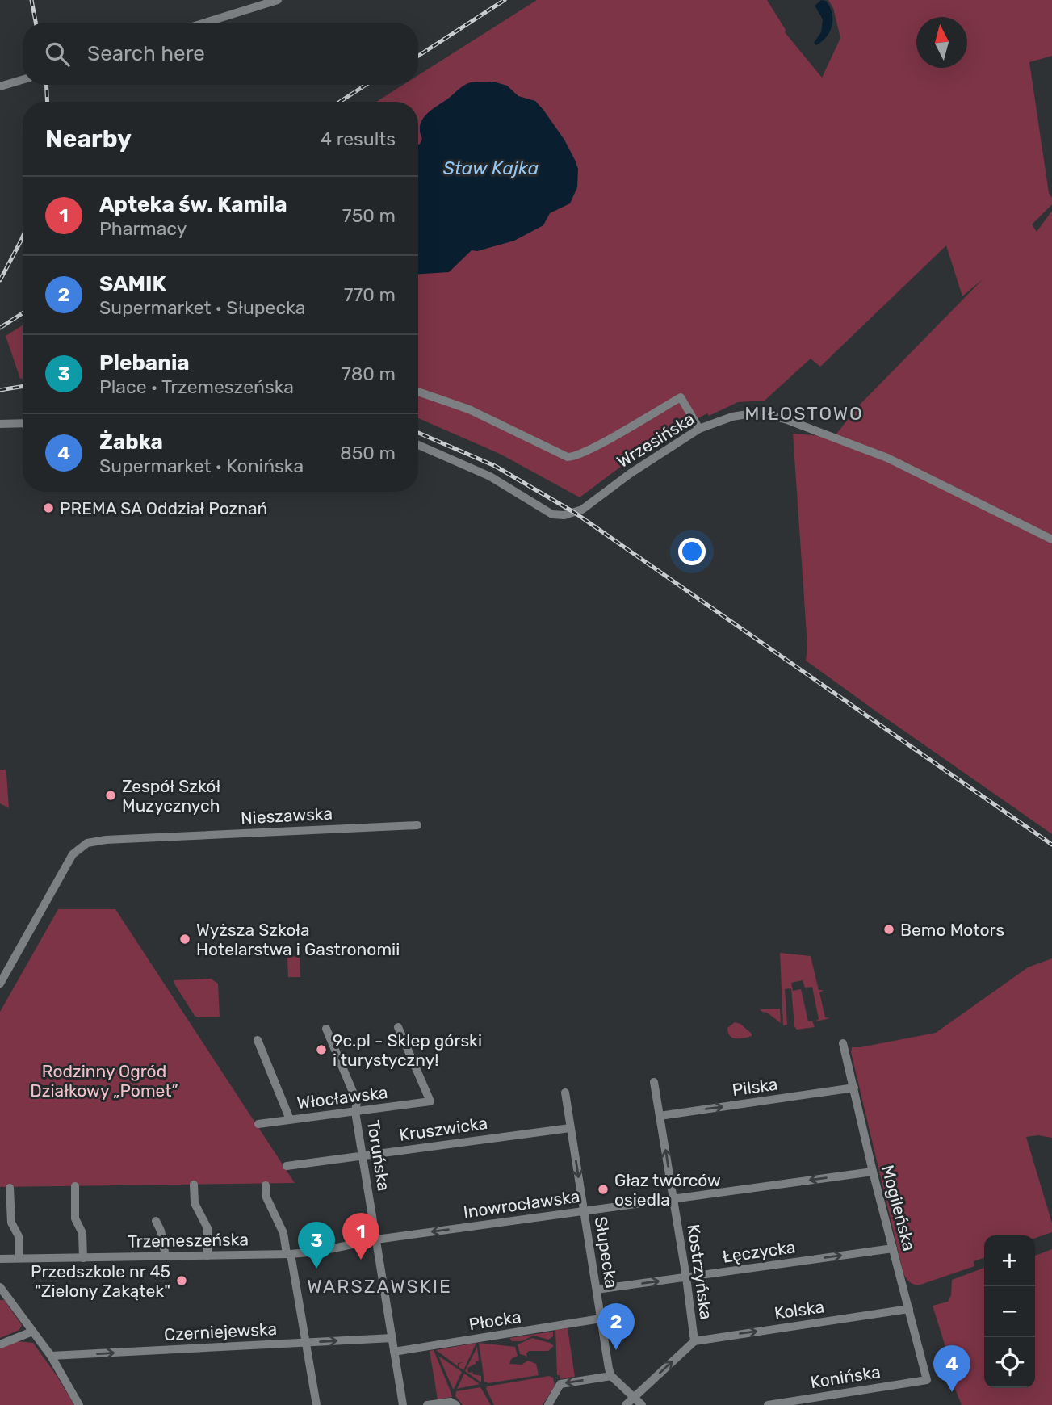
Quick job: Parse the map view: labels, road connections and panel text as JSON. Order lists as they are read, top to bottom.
{
  "streets": {
    "street": [
      "Wrzesińska",
      "Nieszawska",
      "Pilska",
      "Włocławska",
      "Kruszwicka",
      "Toruńska",
      "Inowrocławska",
      "Mogileńska",
      "Trzemeszeńska",
      "Łęczycka",
      "Słupecka",
      "Kostrzyńska",
      "Kolska",
      "Płocka",
      "Czerniejewska",
      "Konińska"
    ]
  },
  "crossings": [
    ["Pilska", "Mogileńska"],
    ["Pilska", "Kostrzyńska"],
    ["Włocławska", "Toruńska"],
    ["Kruszwicka", "Toruńska"],
    ["Kruszwicka", "Słupecka"],
    ["Toruńska", "Inowrocławska"],
    ["Toruńska", "Trzemeszeńska"],
    ["Toruńska", "Płocka"],
    ["Toruńska", "Czerniejewska"],
    ["Inowrocławska", "Mogileńska"],
    ["Inowrocławska", "Trzemeszeńska"],
    ["Inowrocławska", "Słupecka"],
    ["Inowrocławska", "Kostrzyńska"],
    ["Mogileńska", "Łęczycka"],
    ["Mogileńska", "Kolska"],
    ["Mogileńska", "Konińska"],
    ["Łęczycka", "Słupecka"],
    ["Łęczycka", "Kostrzyńska"],
    ["Słupecka", "Płocka"],
    ["Kostrzyńska", "Kolska"]
  ],
  "one_way": [
    "Pilska",
    "Inowrocławska",
    "Łęczycka",
    "Kostrzyńska",
    "Kolska",
    "Czerniejewska"
  ],
  "districts": ["MIŁOSTOWO", "WARSZAWSKIE"],
  "water": ["Staw Kajka"],
  "parks": ["Rodzinny Ogród Działkowy „Pomet”"],
  "places": [
    "PREMA SA Oddział Poznań",
    "Zespół Szkół Muzycznych",
    "Bemo Motors",
    "Wyższa Szkoła Hotelarstwa i Gastronomii",
    "9c.pl - Sklep górski i turystyczny!",
    "Głaz twórców osiedla",
    "Przedszkole nr 45 \"Zielony Zakątek\""
  ],
  "north": "top",
  "page": {
    "search": "Search here",
    "heading": ["Nearby", "4 results"],
    "list": [
      {
        "mark": "1",
        "name": "Apteka św. Kamila",
        "note": "Pharmacy",
        "value": "750 m"
      },
      {
        "mark": "2",
        "name": "SAMIK",
        "note": "Supermarket · Słupecka",
        "value": "770 m"
      },
      {
        "mark": "3",
        "name": "Plebania",
        "note": "Place · Trzemeszeńska",
        "value": "780 m"
      },
      {
        "mark": "4",
        "name": "Żabka",
        "note": "Supermarket · Konińska",
        "value": "850 m"
      }
    ],
    "pins": [
      "1",
      "3",
      "2",
      "4"
    ],
    "map_buttons": ["+", "−"]
  }
}
